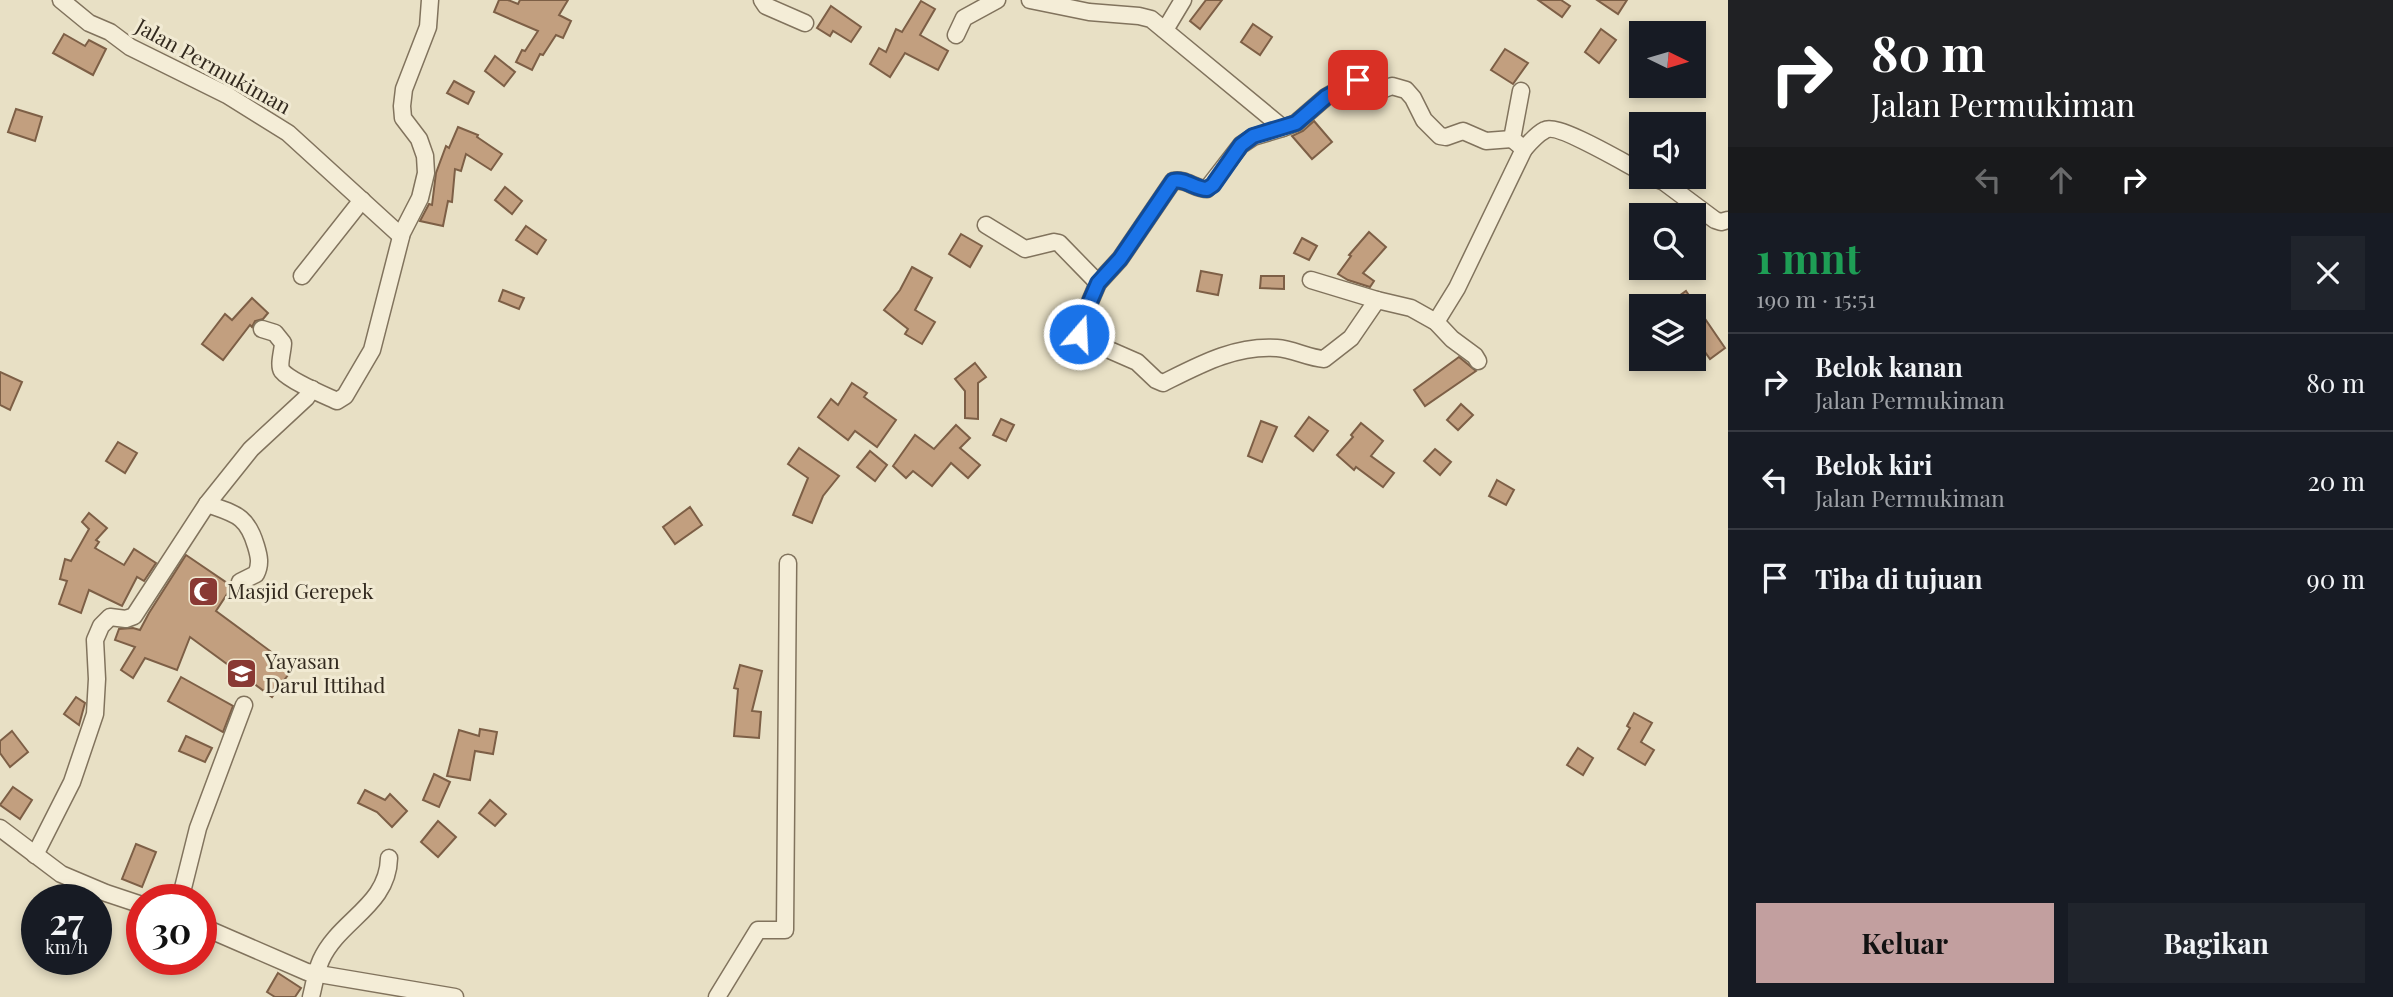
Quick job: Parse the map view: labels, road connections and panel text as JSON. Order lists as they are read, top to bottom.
{
  "streets": {
    "street": ["Jalan Permukiman"]
  },
  "places": {
    "mosque": ["Masjid Gerepek"],
    "school or university": ["Yayasan Darul Ittihad"]
  },
  "north": "right",
  "page": {
    "turn": ["80 m", "Jalan Permukiman"],
    "heading": ["1 mnt", "190 m · 15:51"],
    "list": [
      {
        "name": "Belok kanan",
        "note": "Jalan Permukiman",
        "value": "80 m"
      },
      {
        "name": "Belok kiri",
        "note": "Jalan Permukiman",
        "value": "20 m"
      },
      {
        "name": "Tiba di tujuan",
        "value": "90 m"
      }
    ],
    "speed": "27 km/h",
    "limit": "30",
    "buttons": ["Keluar", "Bagikan"]
  }
}
